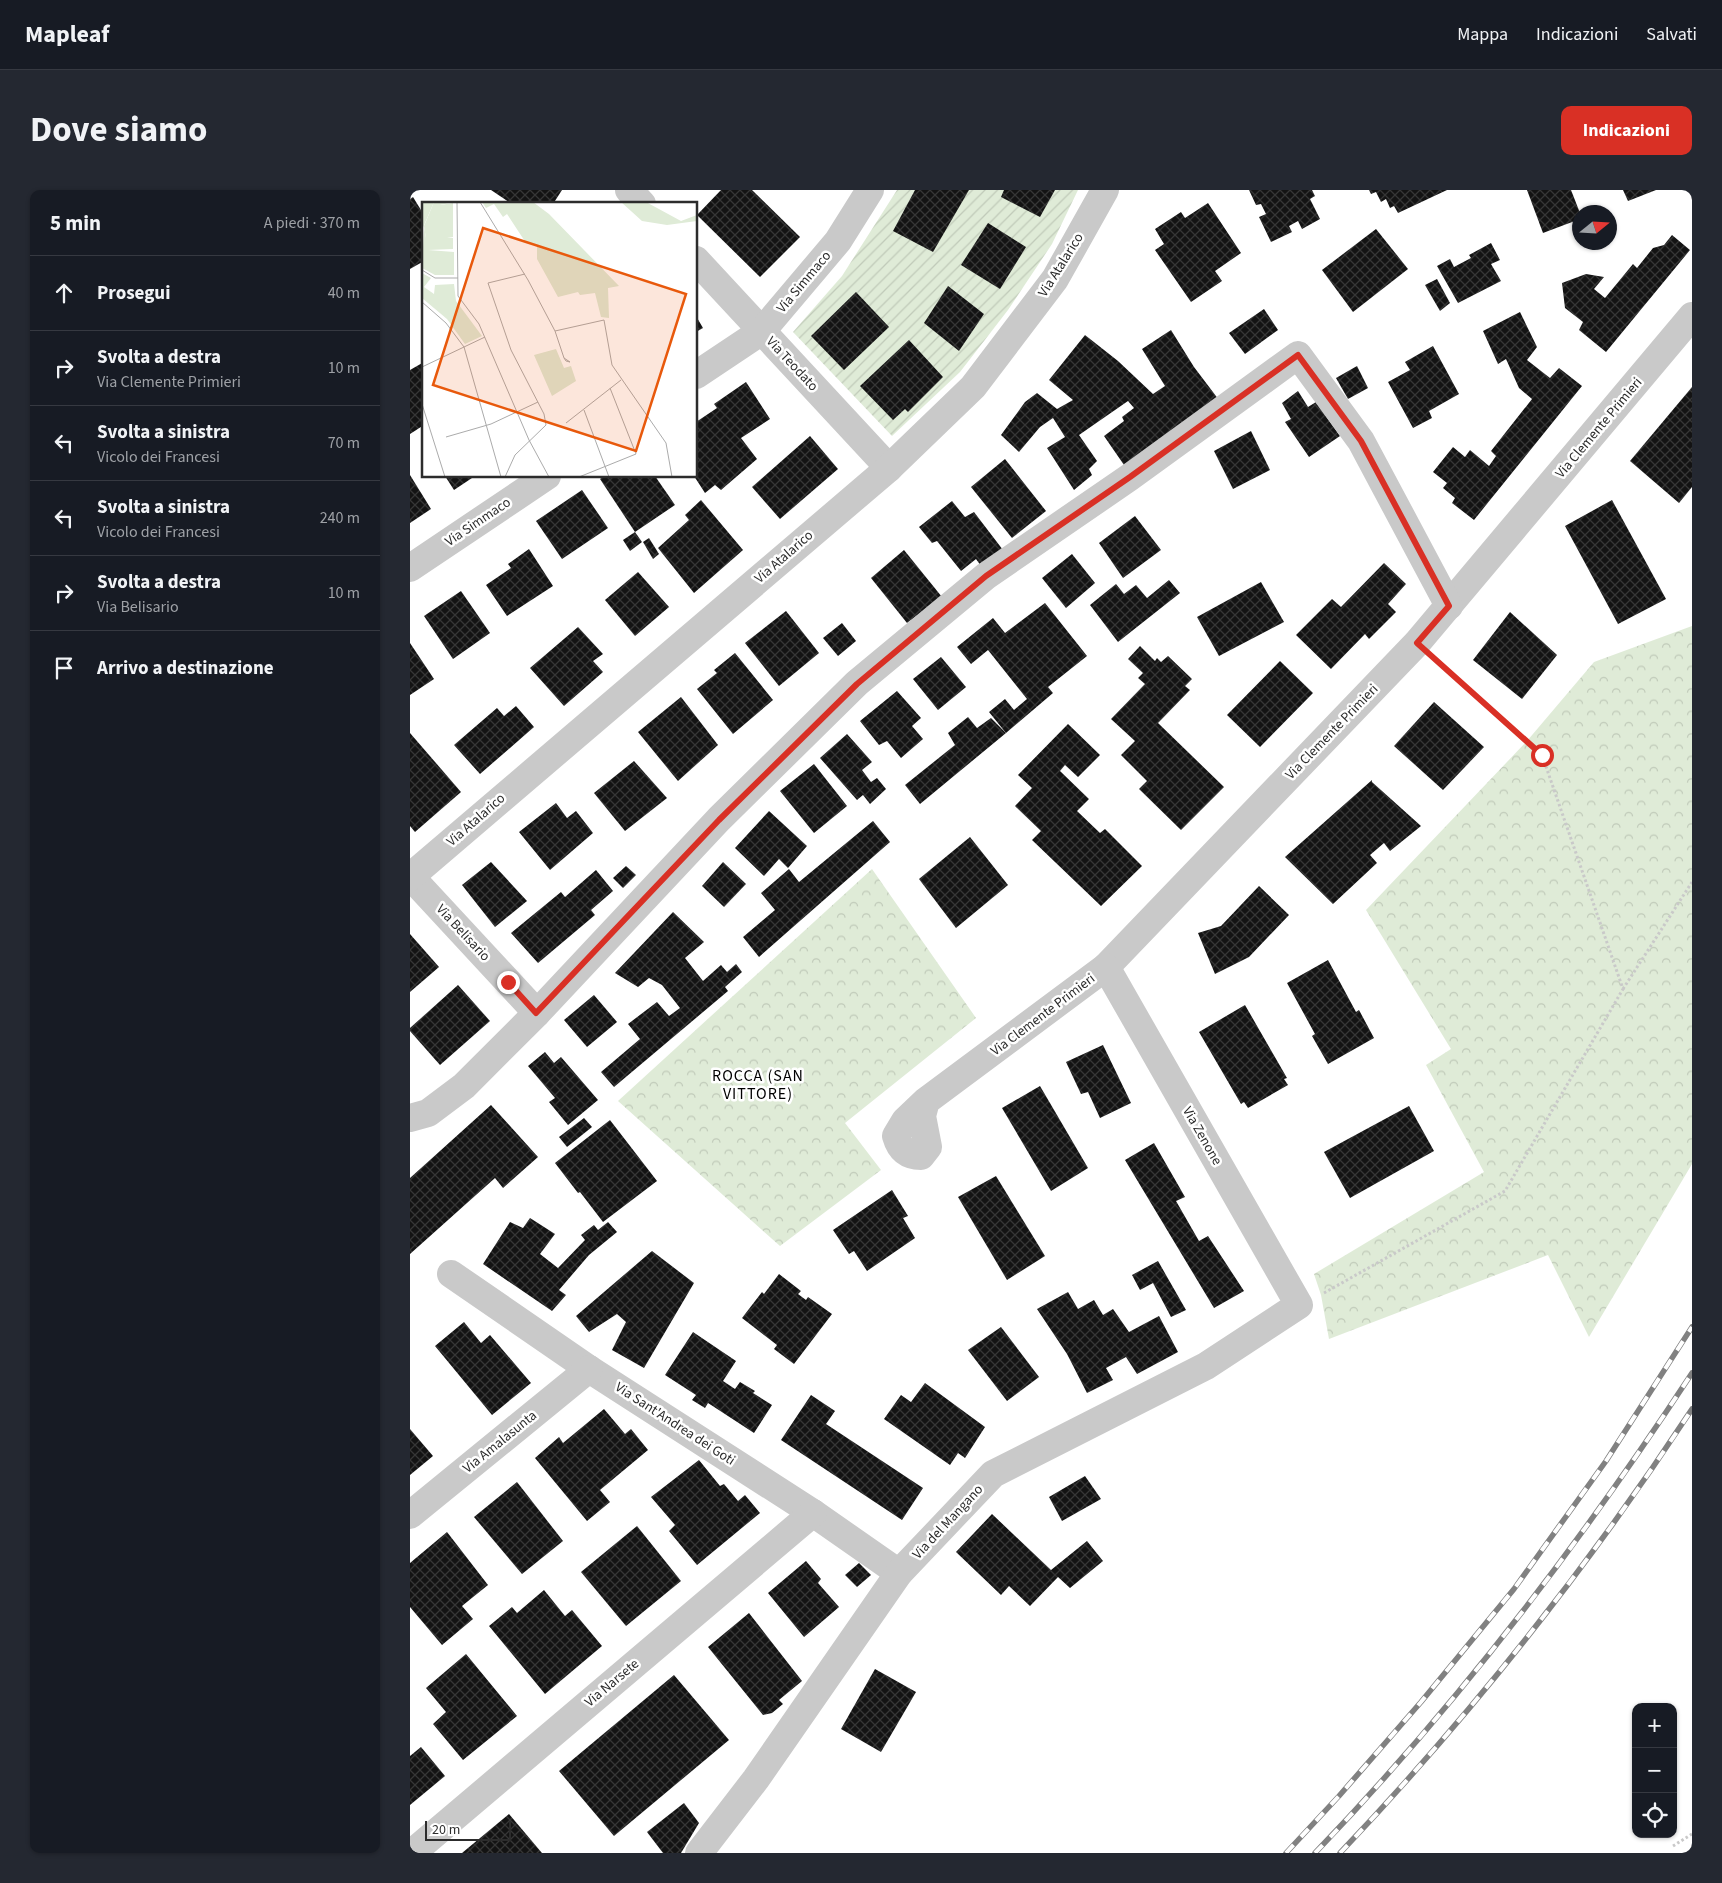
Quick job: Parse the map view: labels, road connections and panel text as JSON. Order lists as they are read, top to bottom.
{
  "streets": {
    "street": [
      "Via Atalarico",
      "Via Simmaco",
      "Via Teodato",
      "Via Clemente Primieri",
      "Via Belisario",
      "Via Zenone",
      "Via Sant'Andrea dei Goti",
      "Via Amalasunta",
      "Via del Mangano",
      "Via Narsete"
    ]
  },
  "crossings": [
    ["Via Atalarico", "Via Teodato"],
    ["Via Atalarico", "Via Belisario"],
    ["Via Simmaco", "Via Teodato"],
    ["Via Clemente Primieri", "Via Zenone"],
    ["Via Zenone", "Via del Mangano"],
    ["Via Sant'Andrea dei Goti", "Via Amalasunta"],
    ["Via Sant'Andrea dei Goti", "Via del Mangano"],
    ["Via Sant'Andrea dei Goti", "Via Narsete"]
  ],
  "districts": ["ROCCA (SAN VITTORE)"],
  "scale_bar": "20 m",
  "north": "right",
  "page": {
    "header": "Mapleaf",
    "nav": ["Mappa", "Indicazioni", "Salvati"],
    "title": "Dove siamo",
    "buttons": "Indicazioni",
    "heading": ["5 min", "A piedi · 370 m"],
    "list": [
      ["Prosegui", "40 m"],
      ["Svolta a destra", "Via Clemente Primieri", "10 m"],
      ["Svolta a sinistra", "Vicolo dei Francesi", "70 m"],
      ["Svolta a sinistra", "Vicolo dei Francesi", "240 m"],
      ["Svolta a destra", "Via Belisario", "10 m"],
      "Arrivo a destinazione"
    ],
    "map_buttons": ["+", "−"],
    "scale": "20 m"
  }
}
